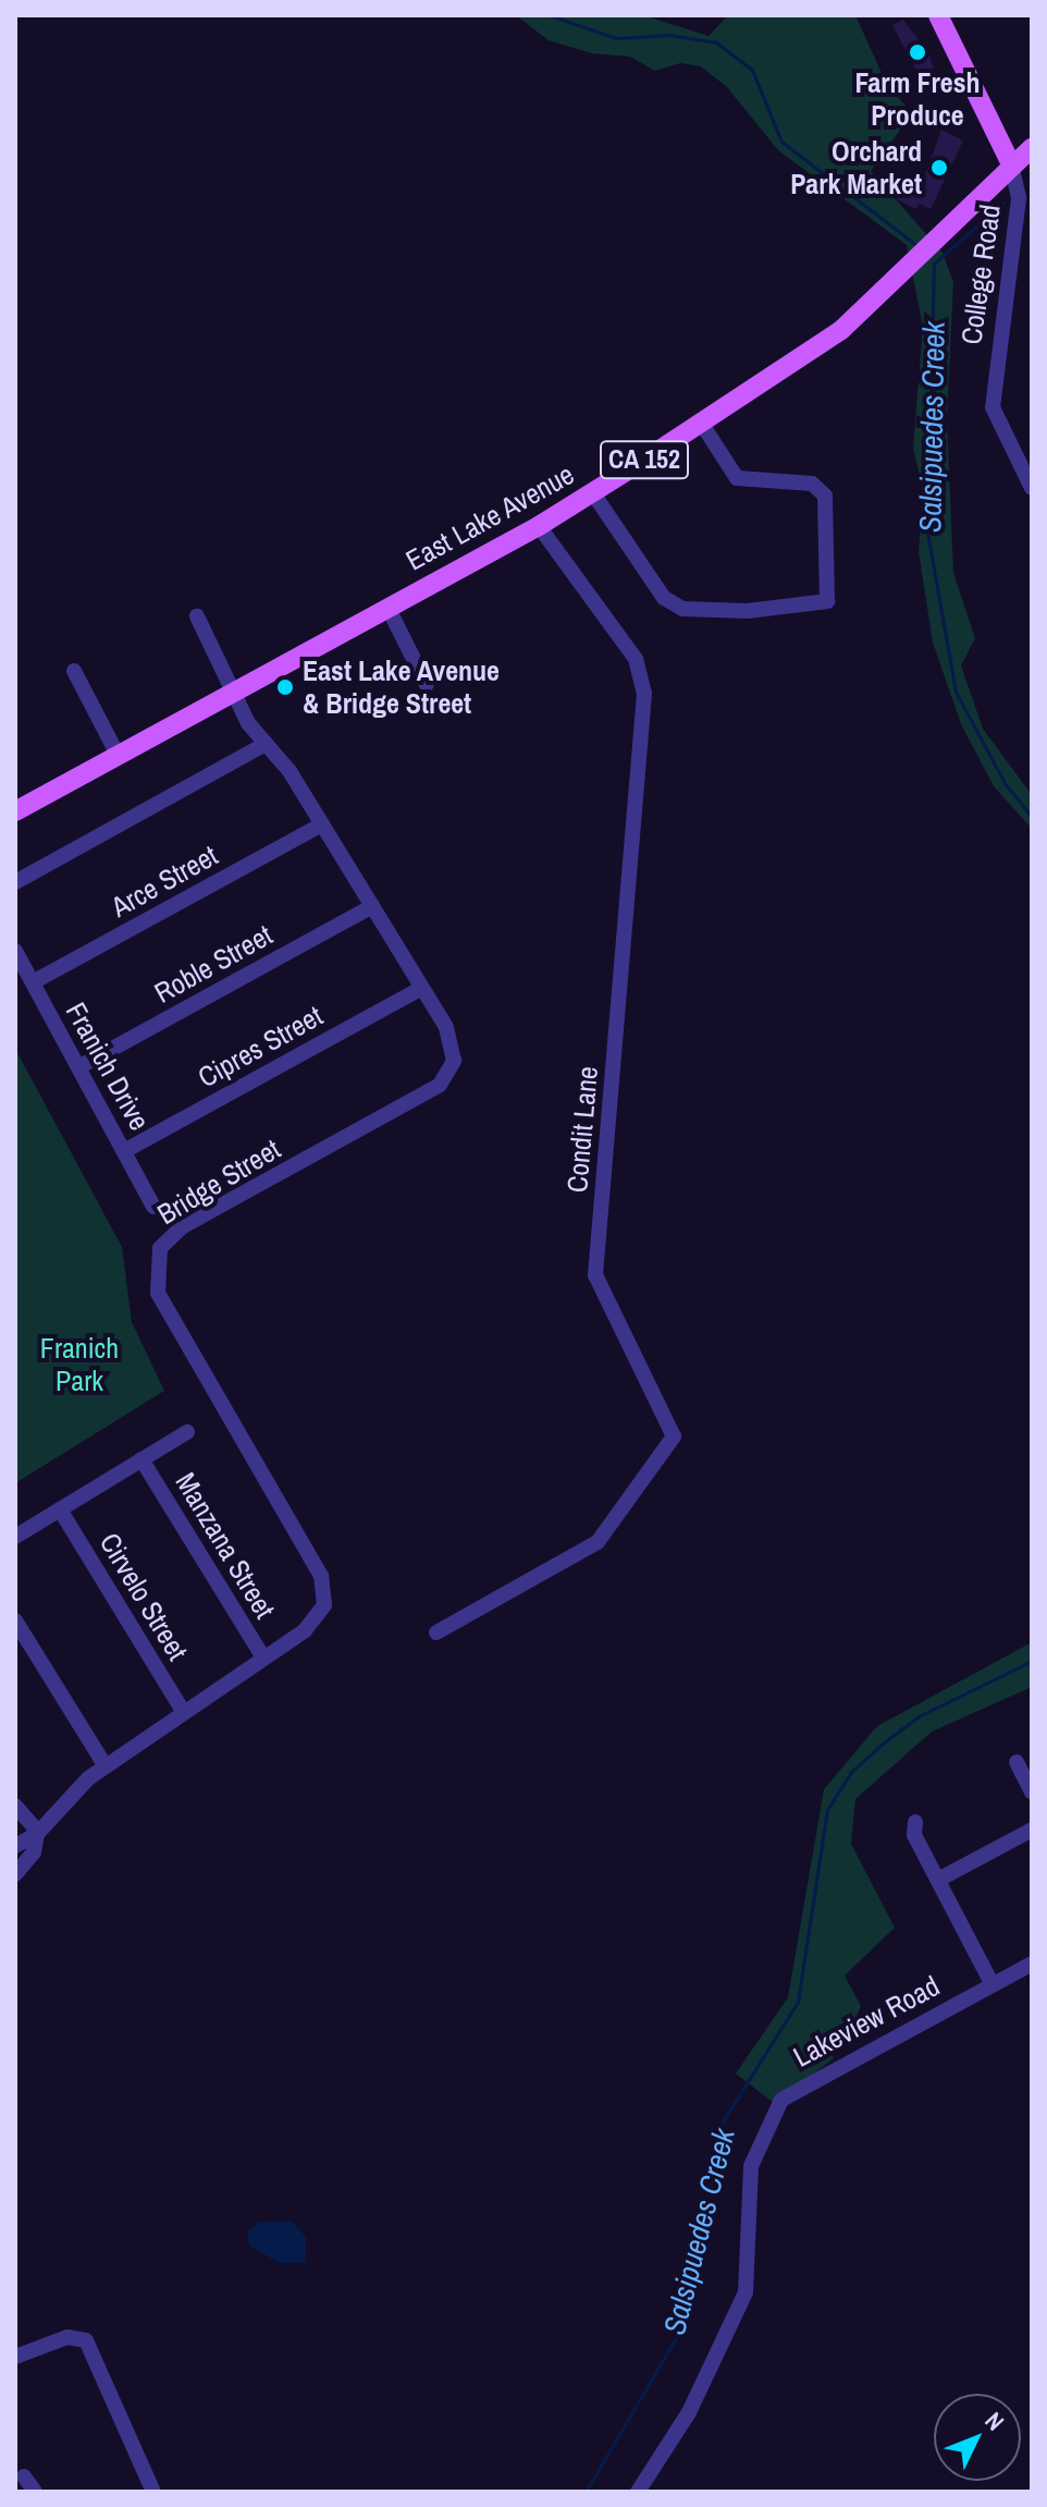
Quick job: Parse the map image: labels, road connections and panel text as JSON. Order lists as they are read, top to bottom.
{
  "streets": {
    "main road": ["CA 152", "East Lake Avenue"],
    "street": [
      "College Road",
      "Arce Street",
      "Roble Street",
      "Cipres Street",
      "Franich Drive",
      "Condit Lane",
      "Bridge Street",
      "Manzana Street",
      "Cirvelo Street",
      "Lakeview Road"
    ]
  },
  "crossings": [
    ["College Road", "East Lake Avenue"],
    ["East Lake Avenue", "Condit Lane"],
    ["East Lake Avenue", "Bridge Street"],
    ["Arce Street", "Franich Drive"],
    ["Arce Street", "Bridge Street"],
    ["Roble Street", "Franich Drive"],
    ["Roble Street", "Bridge Street"],
    ["Cipres Street", "Franich Drive"],
    ["Cipres Street", "Bridge Street"],
    ["Bridge Street", "Manzana Street"],
    ["Bridge Street", "Cirvelo Street"]
  ],
  "water": ["Salsipuedes Creek"],
  "parks": ["Franich Park"],
  "places": ["Farm Fresh Produce", "Orchard Park Market", "East Lake Avenue & Bridge Street"],
  "north": "top right"
}
